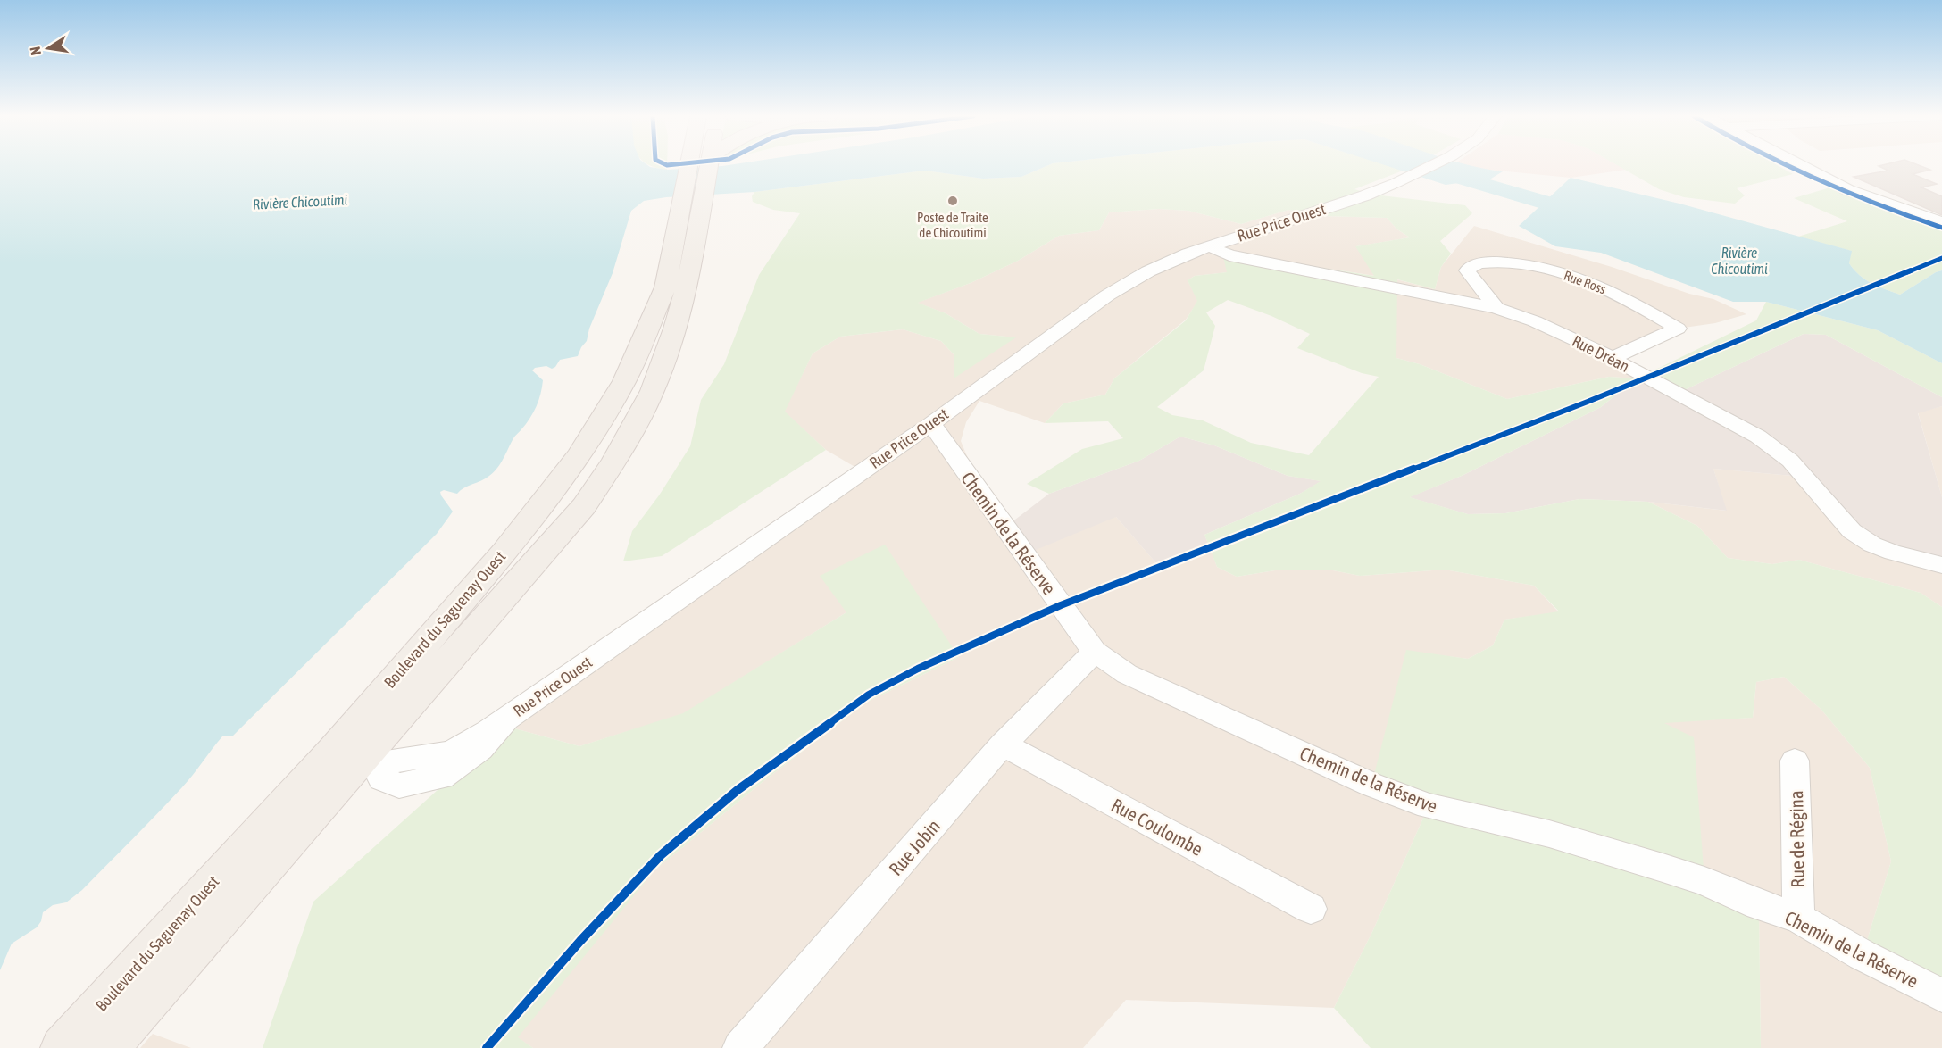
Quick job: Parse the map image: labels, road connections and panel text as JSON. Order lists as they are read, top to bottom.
{
  "streets": {
    "main road": ["Boulevard du Saguenay Ouest"],
    "street": [
      "Rue Price Ouest",
      "Rue Ross",
      "Rue Dréan",
      "Chemin de la Réserve",
      "Rue Coulombe",
      "Rue de Régina",
      "Rue Jobin"
    ]
  },
  "crossings": [
    ["Rue Price Ouest", "Rue Dréan"],
    ["Rue Price Ouest", "Chemin de la Réserve"],
    ["Rue Price Ouest", "Boulevard du Saguenay Ouest"],
    ["Rue Ross", "Rue Dréan"],
    ["Chemin de la Réserve", "Rue de Régina"],
    ["Chemin de la Réserve", "Rue Jobin"],
    ["Rue Coulombe", "Rue Jobin"]
  ],
  "water": ["Rivière Chicoutimi"],
  "places": ["Poste de Traite de Chicoutimi"],
  "north": "left"
}
